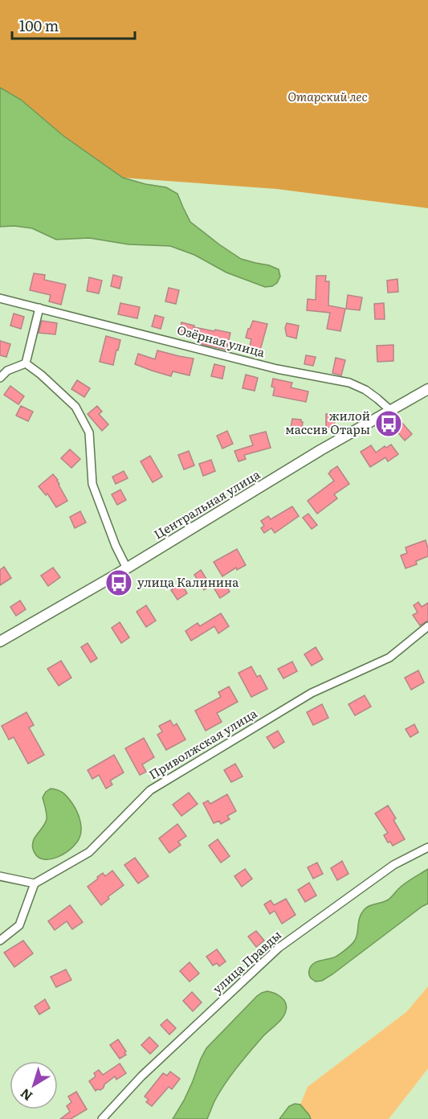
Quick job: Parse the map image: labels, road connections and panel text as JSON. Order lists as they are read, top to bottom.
{
  "streets": {
    "street": [
      "Озёрная улица",
      "Центральная улица",
      "Приволжская улица",
      "улица Правды"
    ]
  },
  "crossings": [
    ["Озёрная улица", "Центральная улица"]
  ],
  "parks": ["Отарский лес"],
  "places": {
    "bus stop": ["жилой массив Отары", "улица Калинина"]
  },
  "scale_bar": "100 m",
  "north": "bottom left"
}
